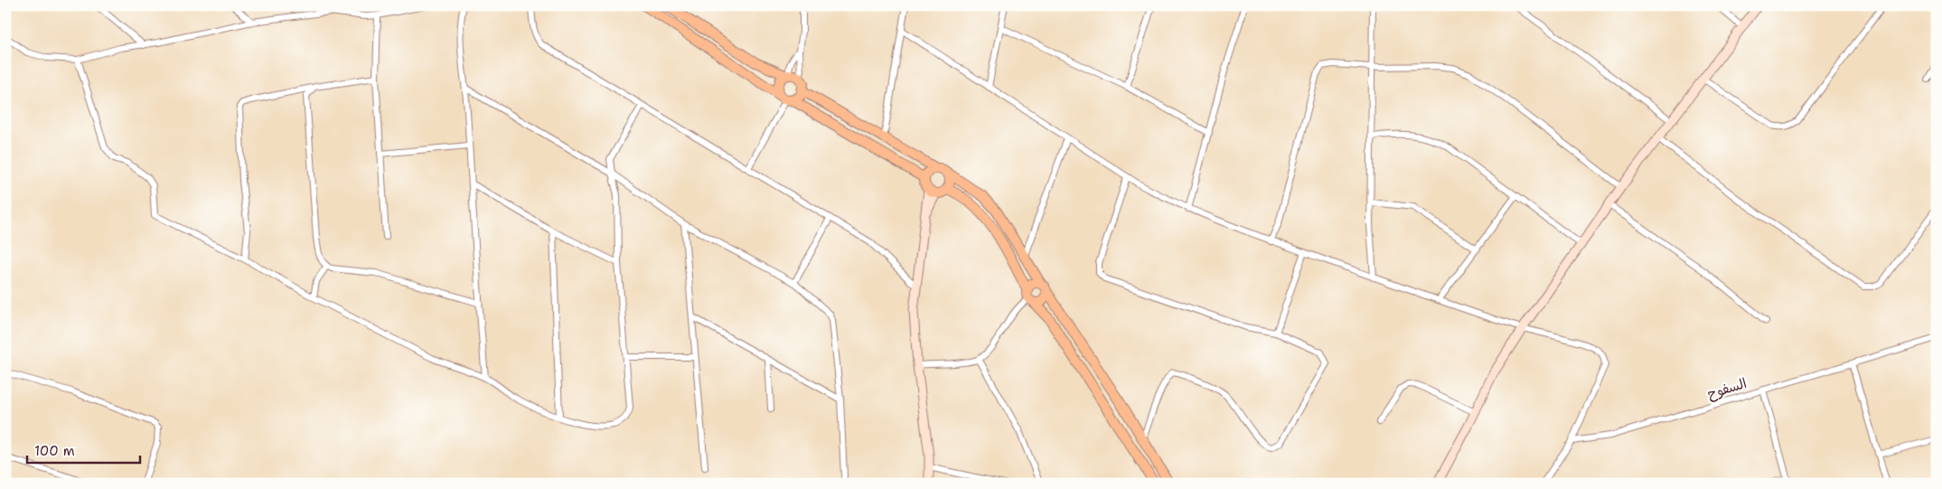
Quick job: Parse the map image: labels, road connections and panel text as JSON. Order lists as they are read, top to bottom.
{
  "streets": {
    "street": ["السفوح"]
  },
  "scale_bar": "100 m"
}
